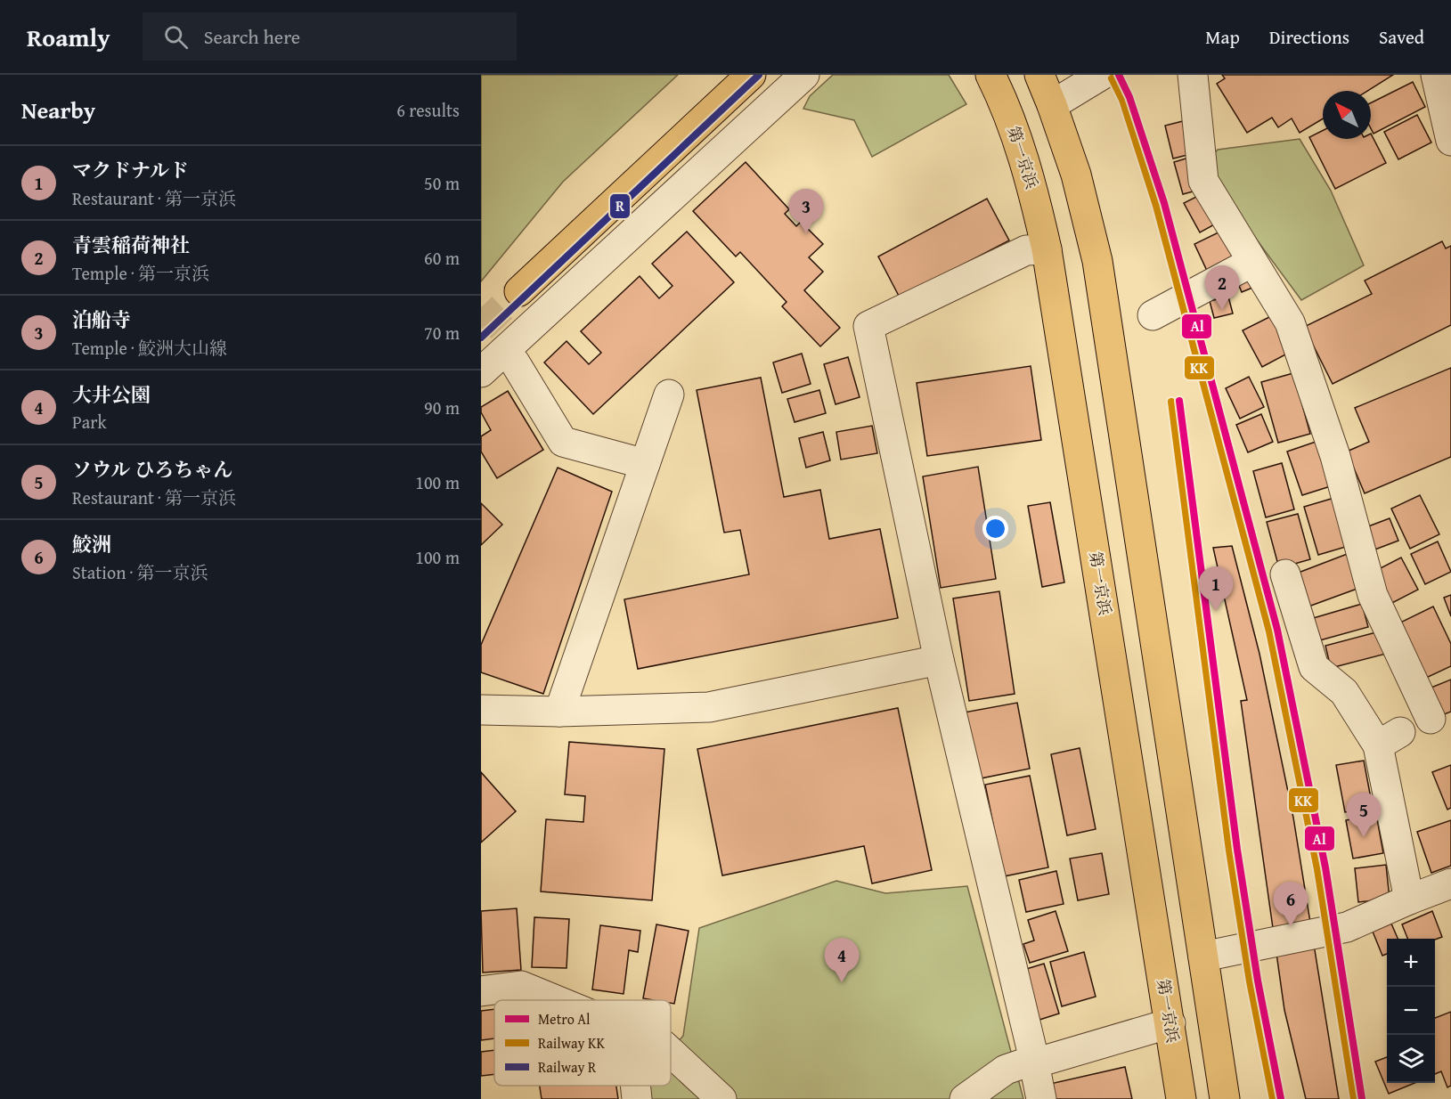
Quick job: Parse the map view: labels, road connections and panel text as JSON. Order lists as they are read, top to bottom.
{
  "streets": {
    "main road": ["第一京浜"]
  },
  "lines": ["metro line Al", "rail line R", "rail line KK"],
  "legend": ["Metro Al", "Railway KK", "Railway R"],
  "north": "top left",
  "page": {
    "header": "Roamly",
    "search": "Search here",
    "nav": ["Map", "Directions", "Saved"],
    "heading": ["Nearby", "6 results"],
    "list": [
      {
        "mark": "1",
        "name": "マクドナルド",
        "note": "Restaurant · 第一京浜",
        "value": "50 m"
      },
      {
        "mark": "2",
        "name": "青雲稲荷神社",
        "note": "Temple · 第一京浜",
        "value": "60 m"
      },
      {
        "mark": "3",
        "name": "泊船寺",
        "note": "Temple · 鮫洲大山線",
        "value": "70 m"
      },
      {
        "mark": "4",
        "name": "大井公園",
        "note": "Park",
        "value": "90 m"
      },
      {
        "mark": "5",
        "name": "ソウル ひろちゃん",
        "note": "Restaurant · 第一京浜",
        "value": "100 m"
      },
      {
        "mark": "6",
        "name": "鮫洲",
        "note": "Station · 第一京浜",
        "value": "100 m"
      }
    ],
    "pins": [
      "3",
      "2",
      "1",
      "5",
      "6",
      "4"
    ],
    "map_buttons": ["+", "−"]
  }
}
